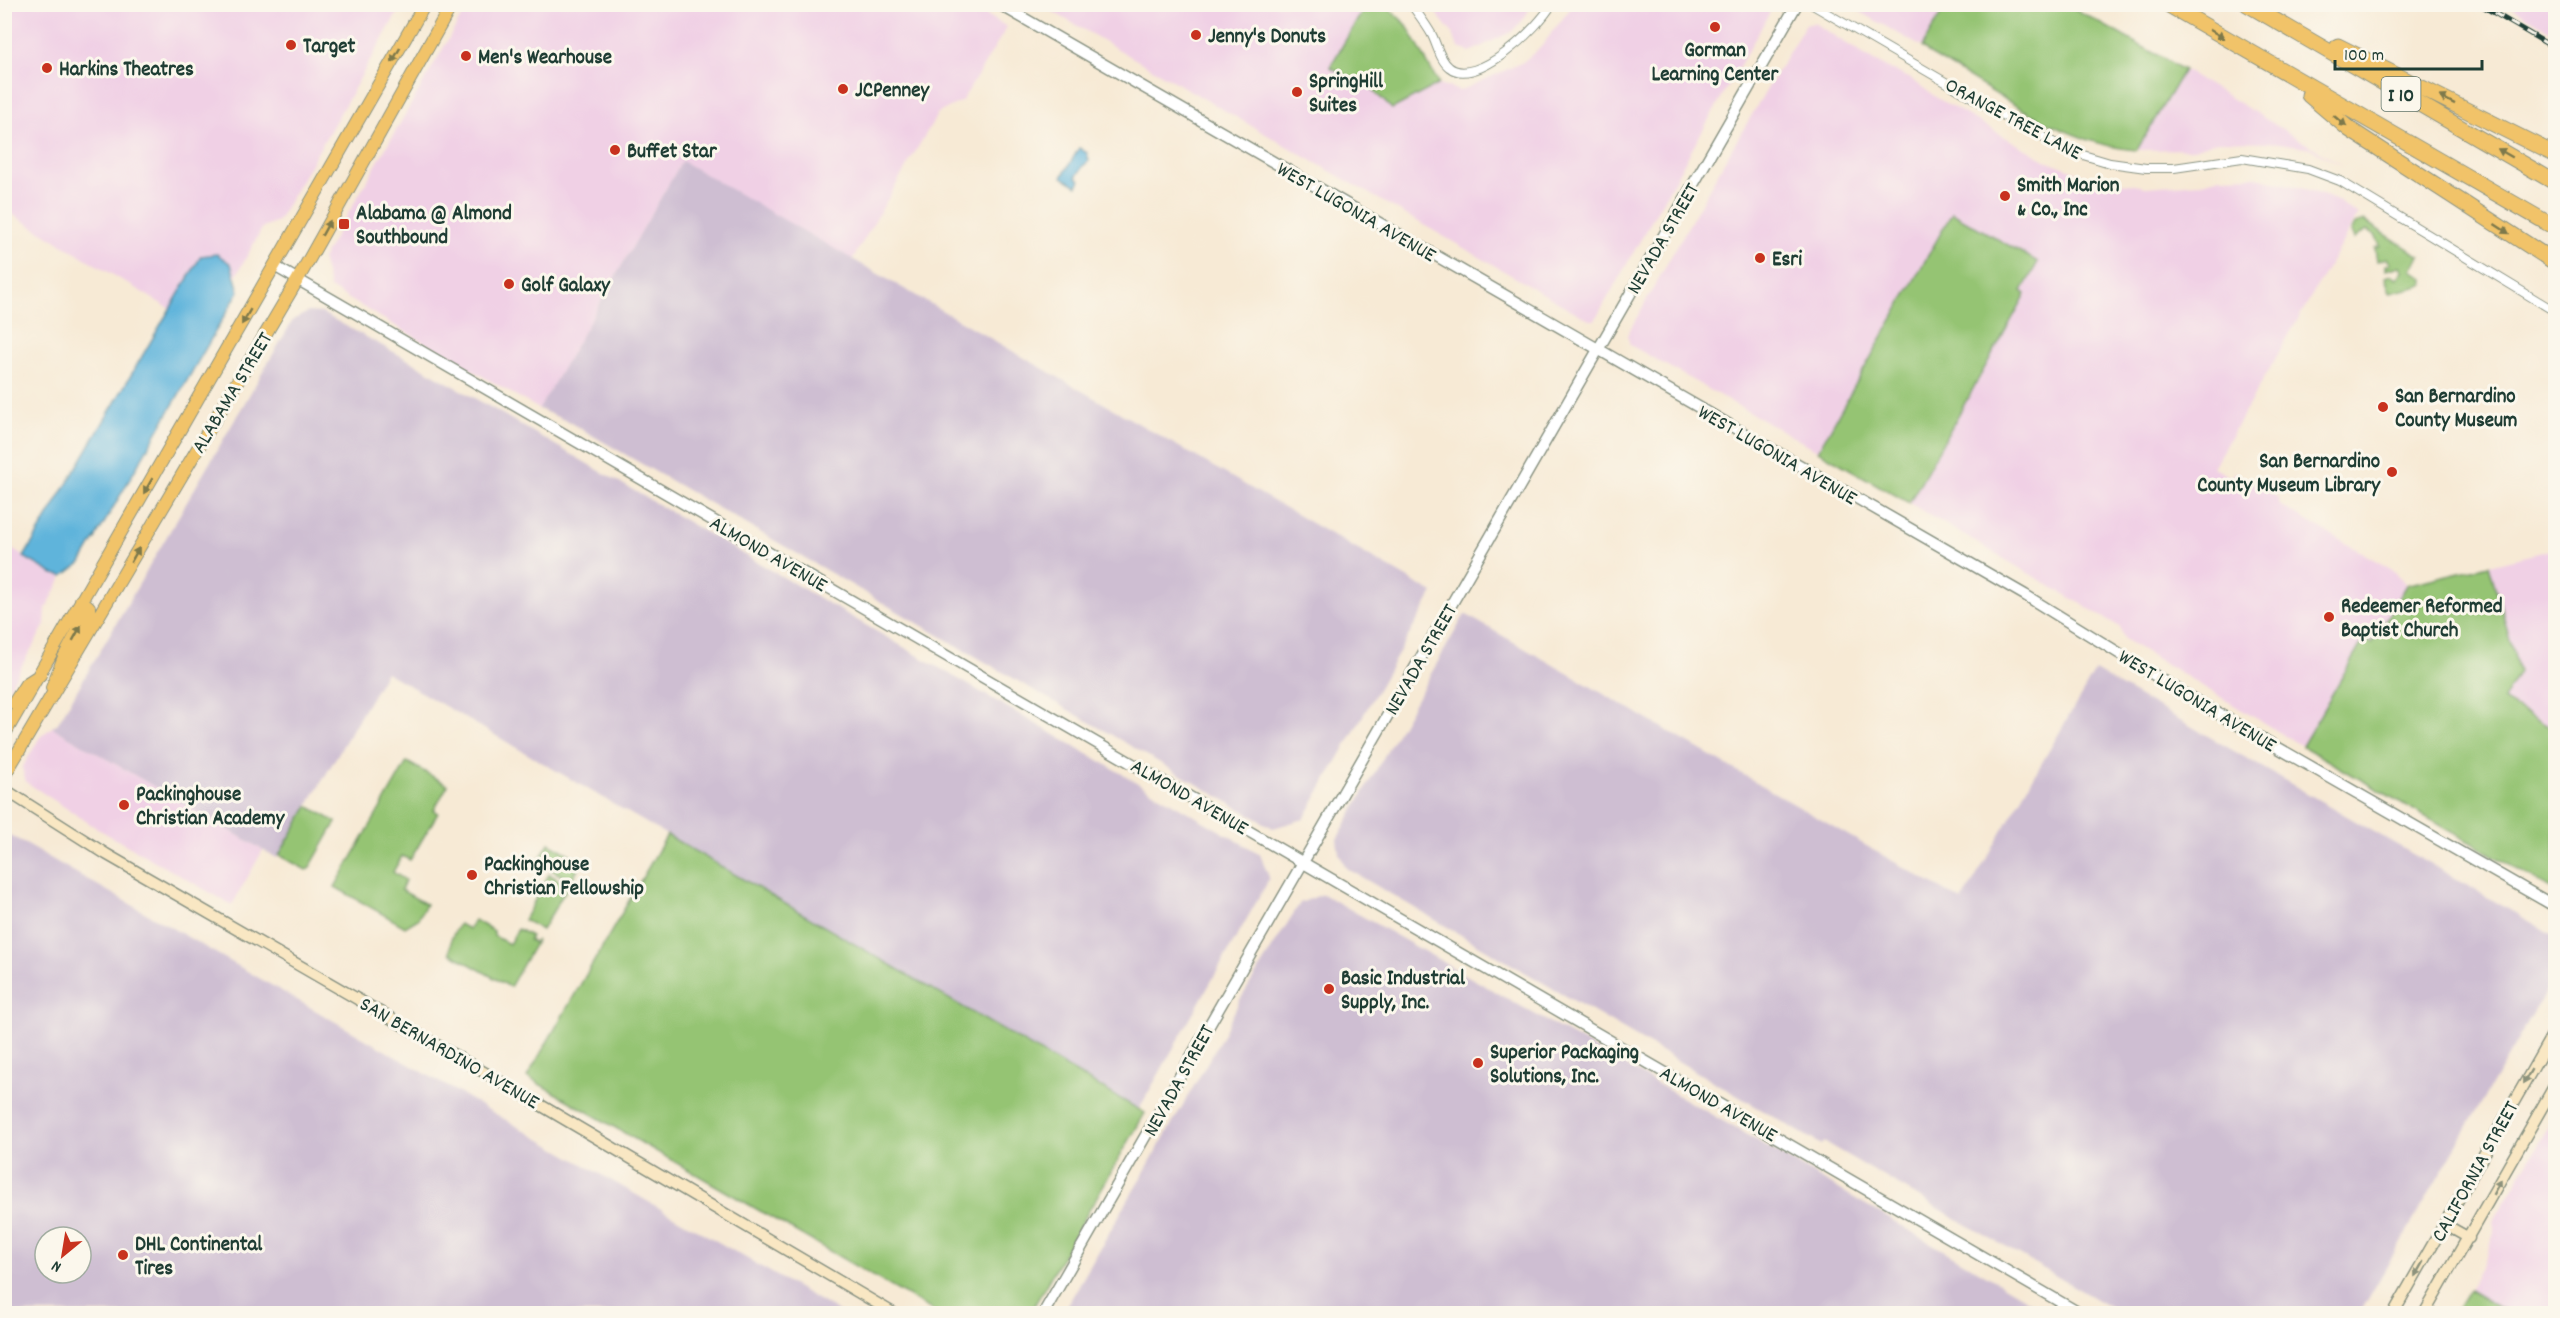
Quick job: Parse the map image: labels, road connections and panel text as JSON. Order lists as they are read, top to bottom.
{
  "streets": {
    "highway": ["I 10"],
    "main road": ["ALABAMA STREET", "SAN BERNARDINO AVENUE", "CALIFORNIA STREET"],
    "street": [
      "ORANGE TREE LANE",
      "WEST LUGONIA AVENUE",
      "NEVADA STREET",
      "ALMOND AVENUE"
    ]
  },
  "crossings": [
    ["WEST LUGONIA AVENUE", "NEVADA STREET"],
    ["NEVADA STREET", "ALMOND AVENUE"],
    ["ALABAMA STREET", "ALMOND AVENUE"]
  ],
  "places": {
    "other": [
      "Gorman Learning Center",
      "Jenny's Donuts",
      "Target",
      "Men's Wearhouse",
      "Harkins Theatres",
      "JCPenney",
      "SpringHill Suites",
      "Buffet Star",
      "Smith Marion & Co., Inc",
      "Esri",
      "Golf Galaxy",
      "San Bernardino County Museum",
      "San Bernardino County Museum Library",
      "Redeemer Reformed Baptist Church",
      "Packinghouse Christian Academy",
      "Packinghouse Christian Fellowship",
      "Basic Industrial Supply, Inc.",
      "Superior Packaging Solutions, Inc.",
      "DHL Continental Tires"
    ],
    "transit": ["Alabama @ Almond Southbound"]
  },
  "scale_bar": "100 m",
  "north": "bottom left"
}
